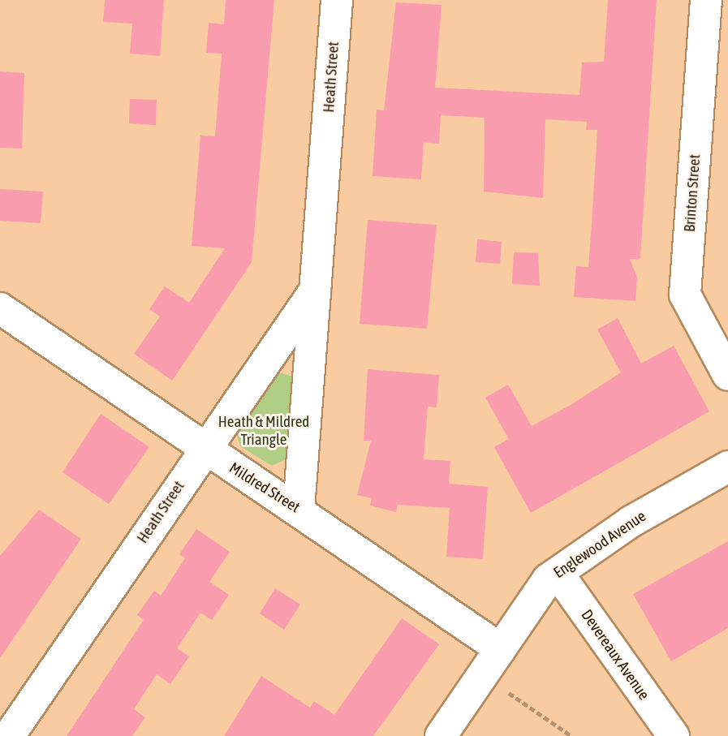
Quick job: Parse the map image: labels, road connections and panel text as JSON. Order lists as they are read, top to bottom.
{
  "streets": {
    "street": [
      "Heath Street",
      "Brinton Street",
      "Mildred Street",
      "Englewood Avenue",
      "Devereaux Avenue"
    ]
  },
  "crossings": [
    ["Heath Street", "Mildred Street"],
    ["Mildred Street", "Englewood Avenue"],
    ["Englewood Avenue", "Devereaux Avenue"]
  ],
  "parks": ["Heath & Mildred Triangle"]
}
